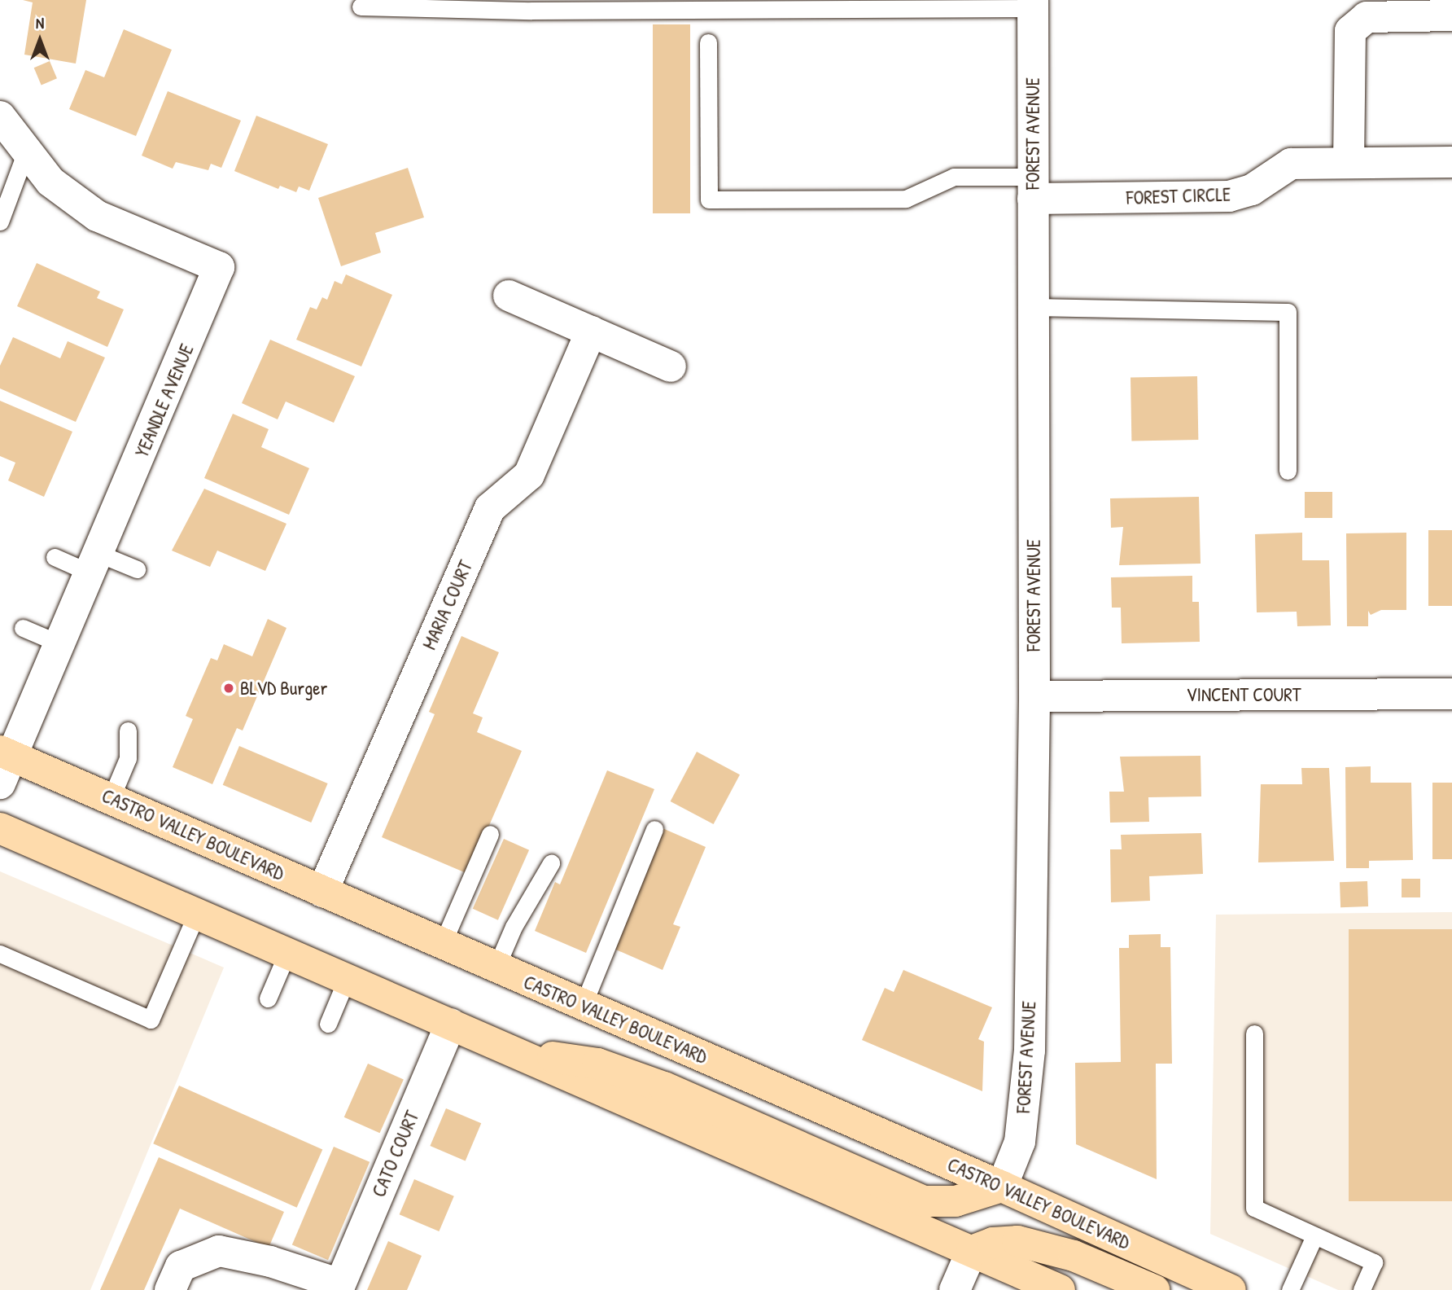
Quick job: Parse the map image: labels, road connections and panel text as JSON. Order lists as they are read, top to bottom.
{
  "streets": {
    "main road": ["CASTRO VALLEY BOULEVARD"],
    "street": [
      "FOREST AVENUE",
      "FOREST CIRCLE",
      "YEANDLE AVENUE",
      "MARIA COURT",
      "VINCENT COURT",
      "CATO COURT"
    ]
  },
  "crossings": [
    ["FOREST AVENUE", "FOREST CIRCLE"],
    ["FOREST AVENUE", "VINCENT COURT"],
    ["FOREST AVENUE", "CASTRO VALLEY BOULEVARD"],
    ["YEANDLE AVENUE", "CASTRO VALLEY BOULEVARD"],
    ["MARIA COURT", "CASTRO VALLEY BOULEVARD"]
  ],
  "places": ["BLVD Burger"],
  "north": "top"
}
